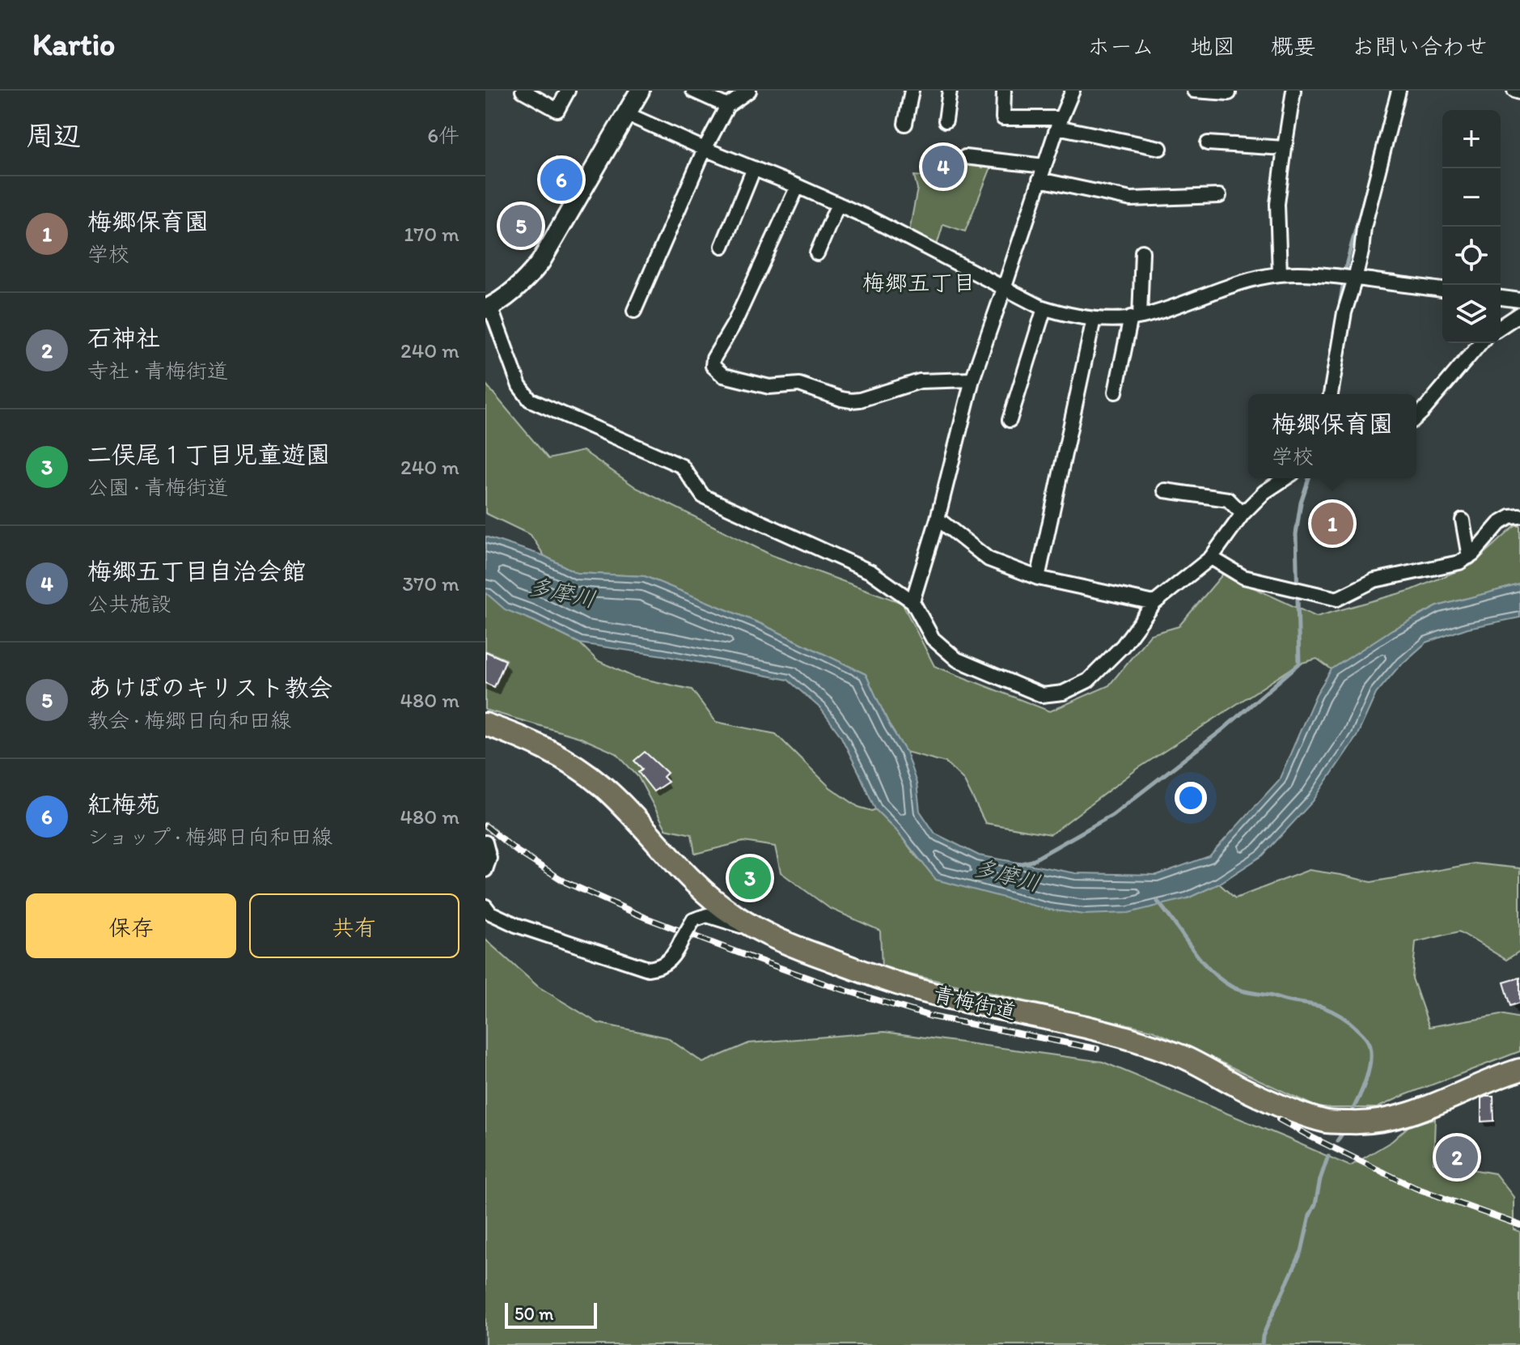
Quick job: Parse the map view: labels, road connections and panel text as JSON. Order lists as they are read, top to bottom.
{
  "streets": {
    "highway": ["青梅街道"]
  },
  "districts": ["梅郷五丁目"],
  "water": ["多摩川"],
  "scale_bar": "50 m",
  "page": {
    "header": "Kartio",
    "nav": [
      "ホーム",
      "地図",
      "概要",
      "お問い合わせ"
    ],
    "heading": ["周辺", "6件"],
    "map_buttons": ["+", "−"],
    "pins": [
      "4",
      "6",
      "5",
      "1",
      "3",
      "2"
    ],
    "list": [
      {
        "mark": "1",
        "name": "梅郷保育園",
        "note": "学校",
        "value": "170 m"
      },
      {
        "mark": "2",
        "name": "石神社",
        "note": "寺社 · 青梅街道",
        "value": "240 m"
      },
      {
        "mark": "3",
        "name": "二俣尾１丁目児童遊園",
        "note": "公園 · 青梅街道",
        "value": "240 m"
      },
      {
        "mark": "4",
        "name": "梅郷五丁目自治会館",
        "note": "公共施設",
        "value": "370 m"
      },
      {
        "mark": "5",
        "name": "あけぼのキリスト教会",
        "note": "教会 · 梅郷日向和田線",
        "value": "480 m"
      },
      {
        "mark": "6",
        "name": "紅梅苑",
        "note": "ショップ · 梅郷日向和田線",
        "value": "480 m"
      }
    ],
    "popup": ["梅郷保育園", "学校"],
    "buttons": ["保存", "共有"],
    "scale": "50 m"
  }
}
